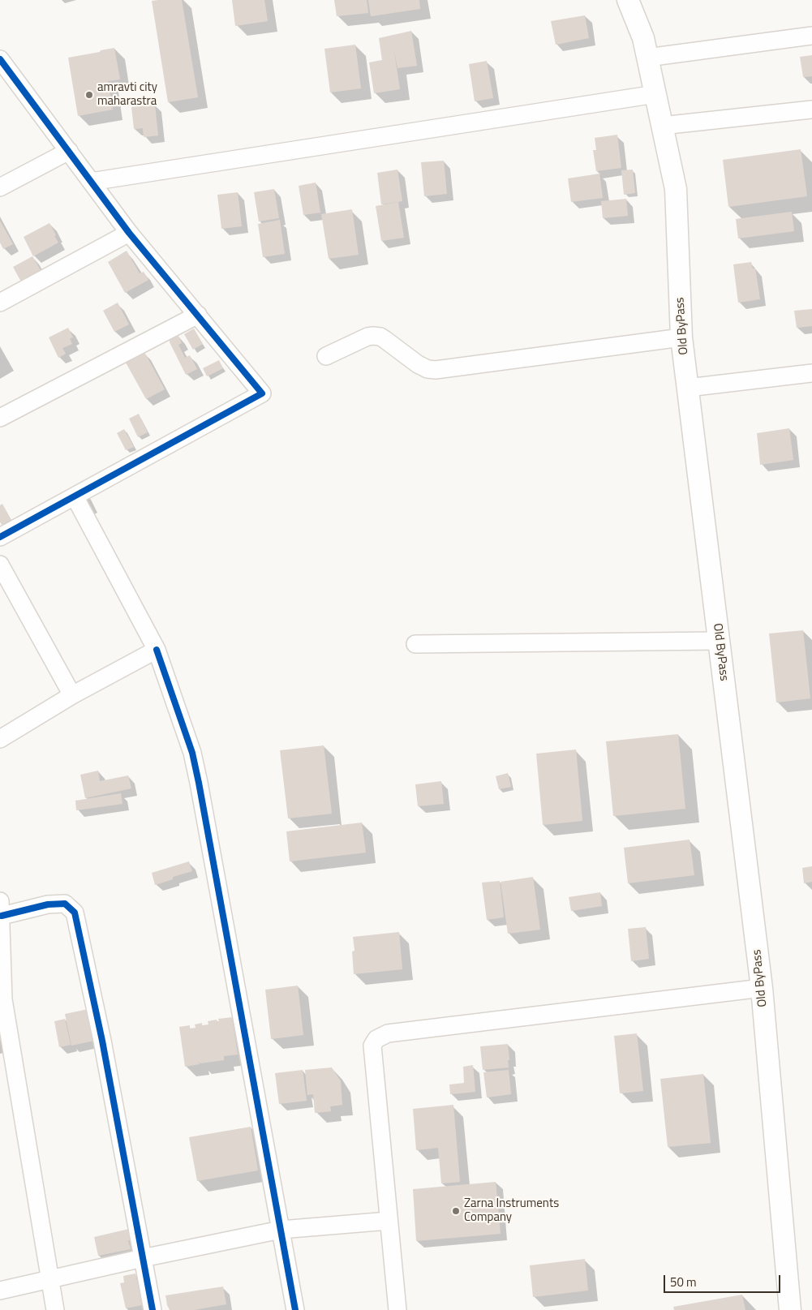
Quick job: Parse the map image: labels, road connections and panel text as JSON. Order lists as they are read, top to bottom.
{
  "streets": {
    "main road": ["Old ByPass"]
  },
  "places": ["amravti city maharastra", "Zarna Instruments Company"],
  "scale_bar": "50 m"
}
